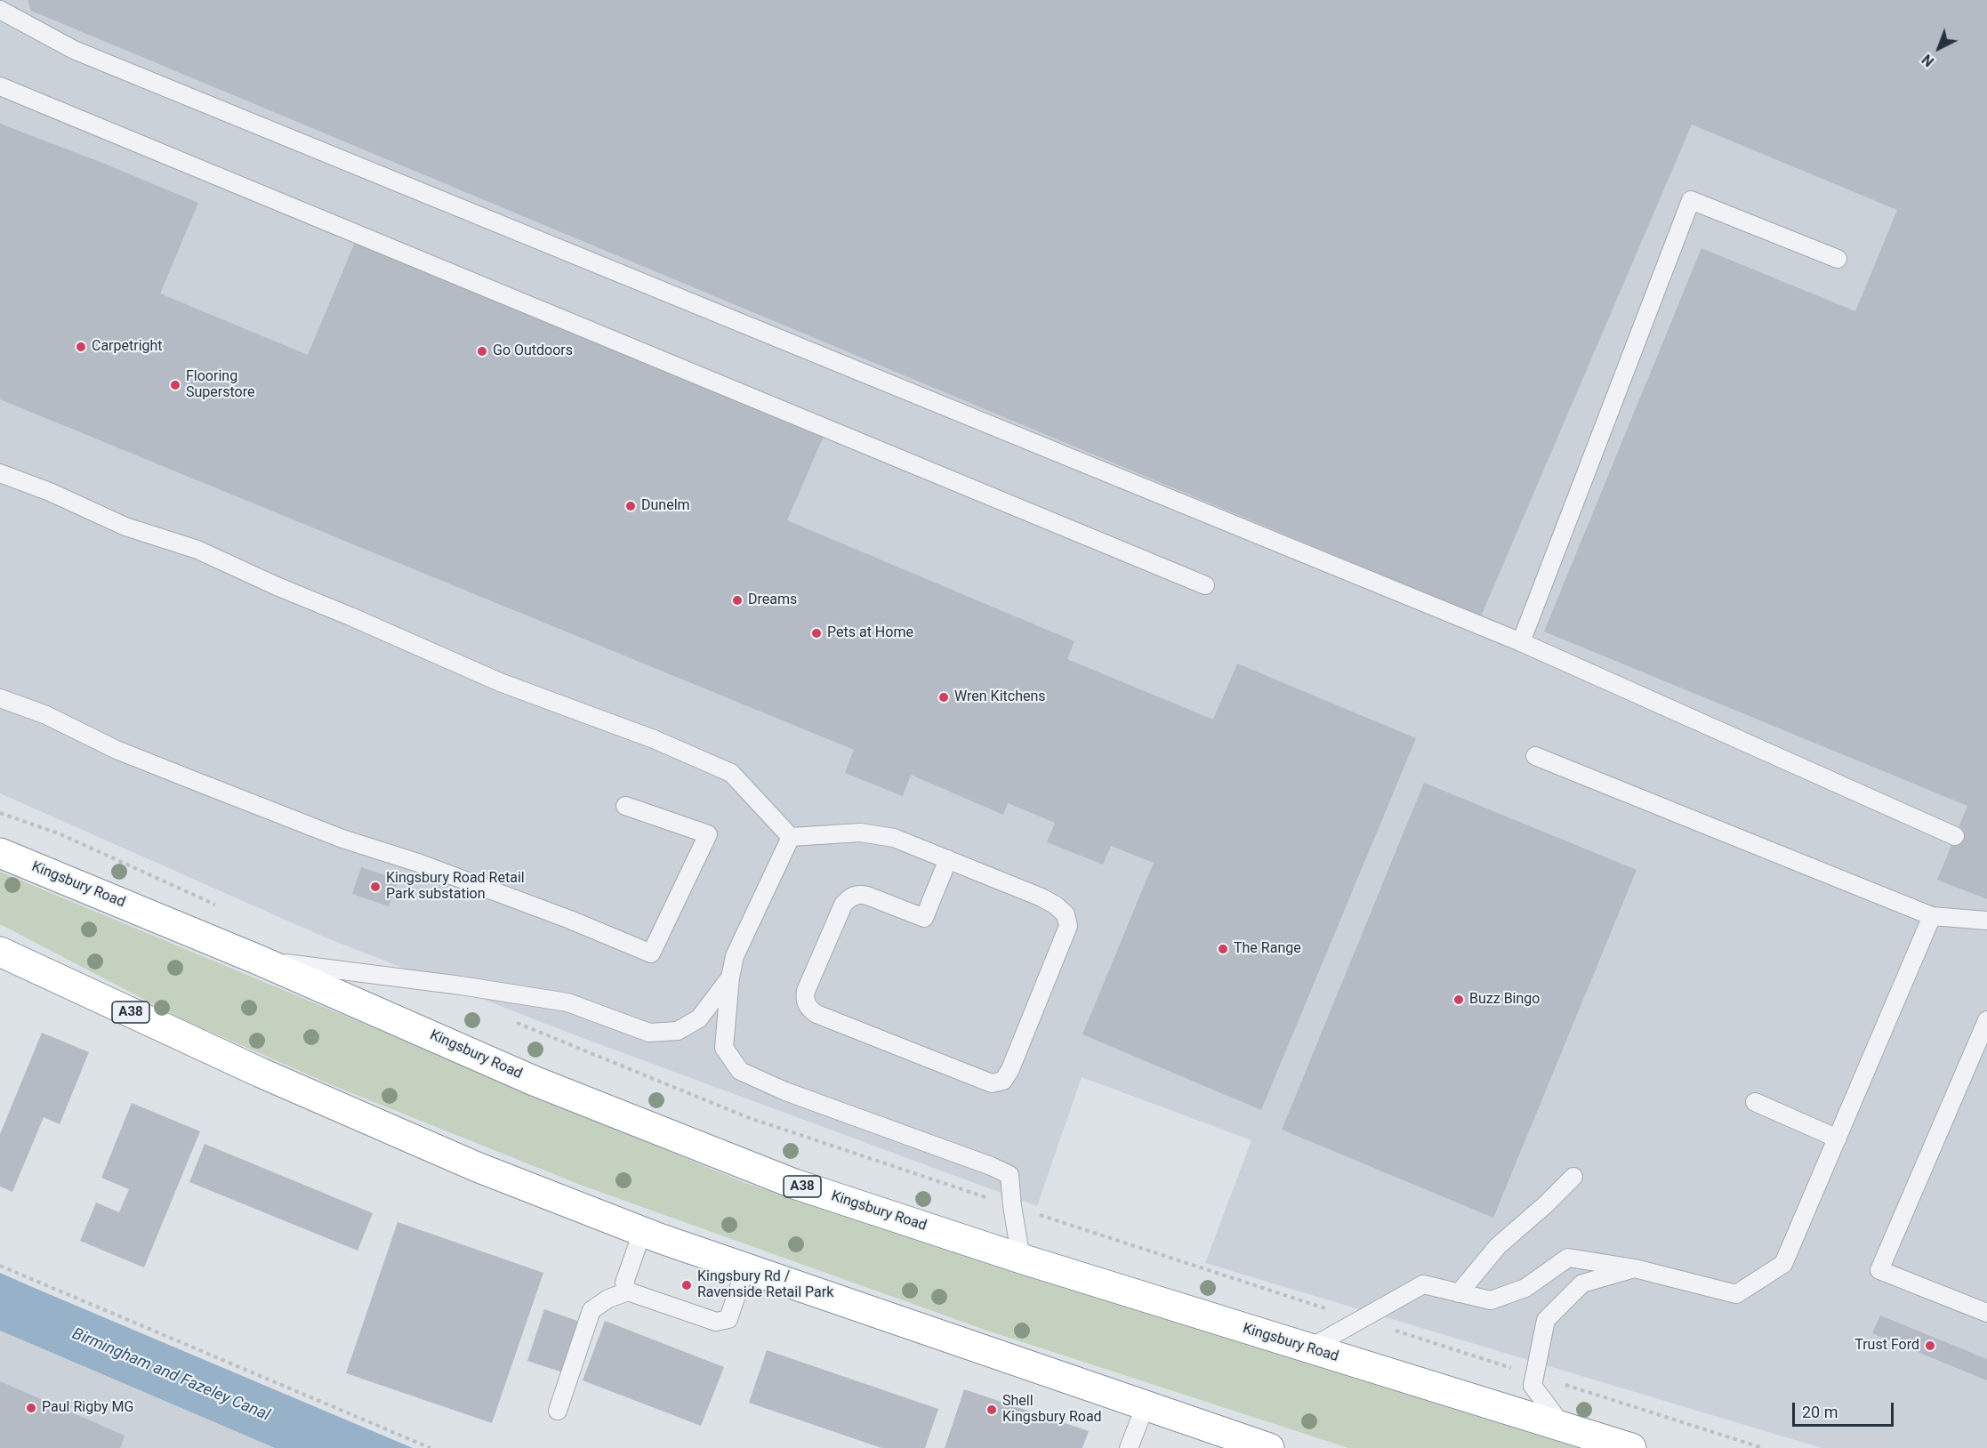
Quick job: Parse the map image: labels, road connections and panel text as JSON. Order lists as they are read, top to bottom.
{
  "streets": {
    "highway": ["Kingsbury Road", "A38"]
  },
  "water": ["Birmingham and Fazeley Canal"],
  "places": [
    "Carpetright",
    "Go Outdoors",
    "Flooring Superstore",
    "Dunelm",
    "Dreams",
    "Pets at Home",
    "Wren Kitchens",
    "Kingsbury Road Retail Park substation",
    "The Range",
    "Buzz Bingo",
    "Kingsbury Rd / Ravenside Retail Park",
    "Trust Ford",
    "Paul Rigby MG",
    "Shell Kingsbury Road"
  ],
  "scale_bar": "20 m",
  "north": "bottom left"
}
